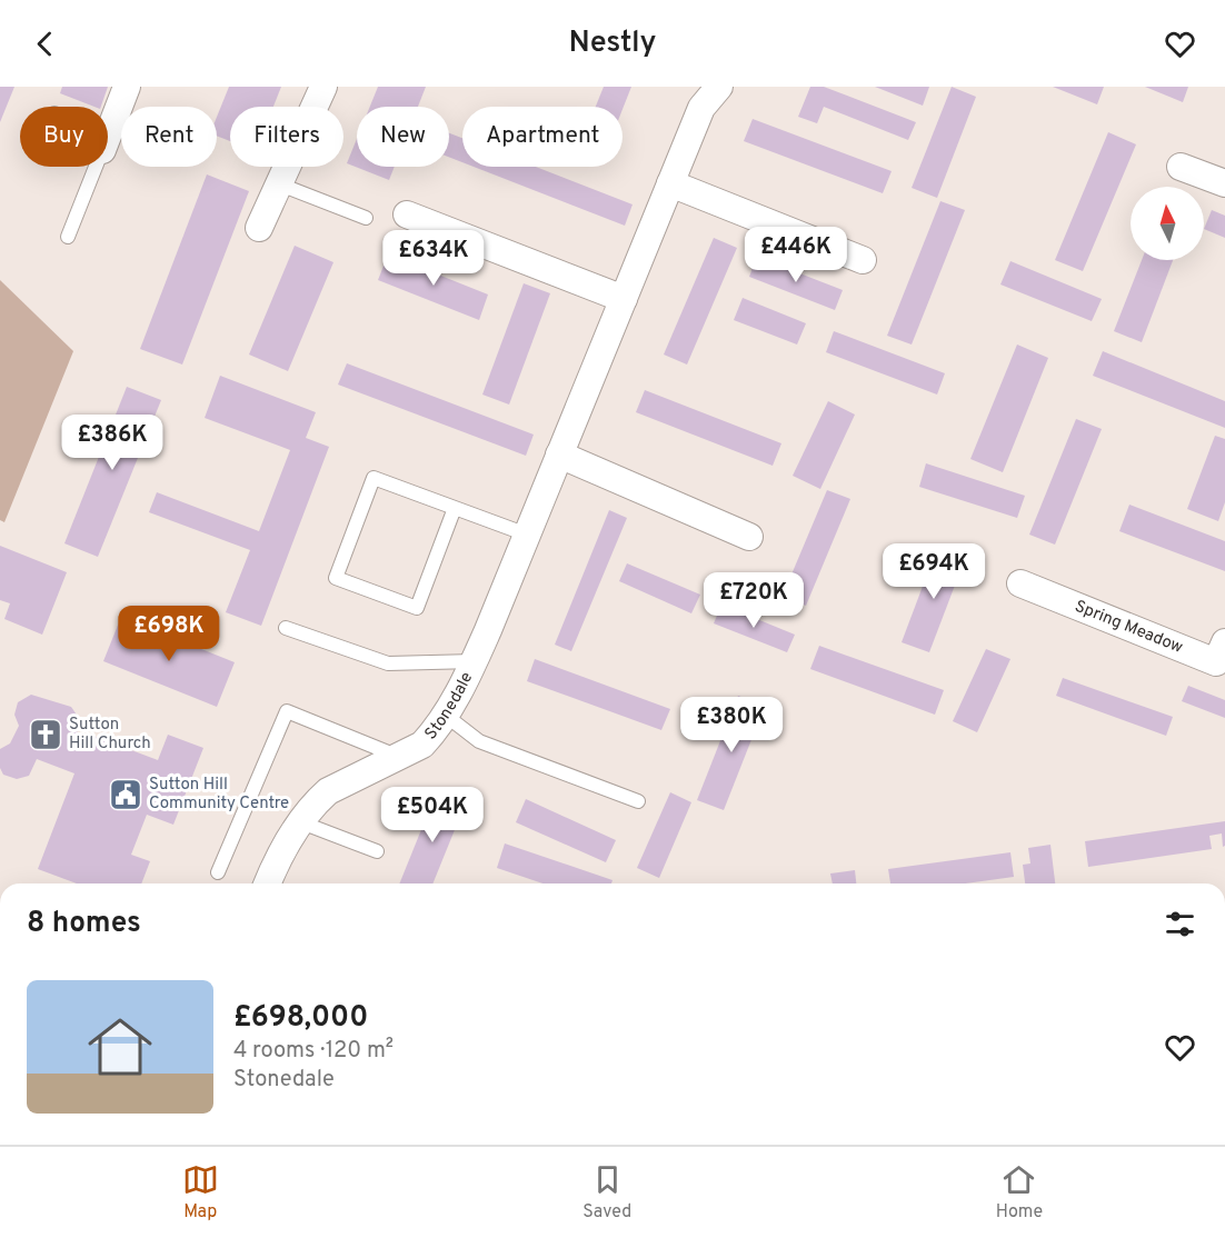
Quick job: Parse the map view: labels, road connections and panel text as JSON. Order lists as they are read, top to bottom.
{
  "streets": {
    "street": ["Spring Meadow", "Stonedale"]
  },
  "places": {
    "church": ["Sutton Hill Church"],
    "public building": ["Sutton Hill Community Centre"]
  },
  "north": "top",
  "page": {
    "header": "Nestly",
    "chip": [
      "Buy",
      "Rent",
      "Filters",
      "New",
      "Apartment"
    ],
    "price": [
      "£446K",
      "£634K",
      "£386K",
      "£694K",
      "£720K",
      "£698K",
      "£380K",
      "£504K"
    ],
    "heading": "8 homes",
    "list": [
      {
        "name": "£698,000",
        "note": "4 rooms · 120 m² · Stonedale"
      }
    ],
    "tabs": ["Map", "Saved", "Home"]
  }
}
